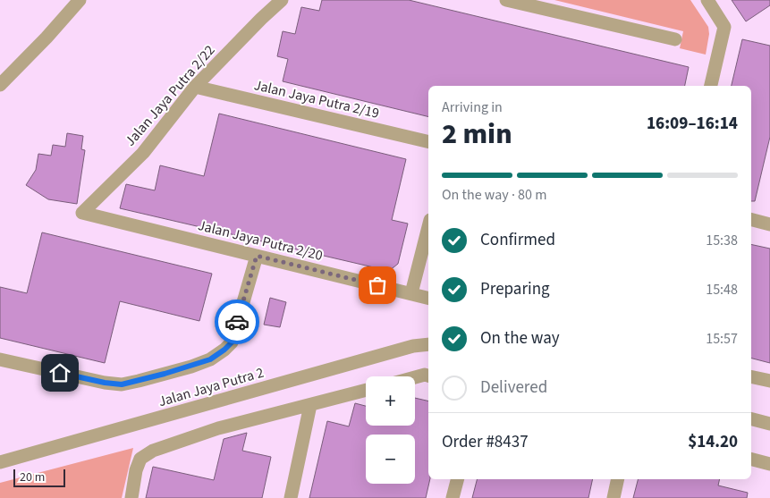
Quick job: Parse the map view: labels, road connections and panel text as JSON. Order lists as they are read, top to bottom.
{
  "streets": {
    "street": [
      "Jalan Jaya Putra 2/22",
      "Jalan Jaya Putra 2/19",
      "Jalan Jaya Putra 2/20",
      "Jalan Jaya Putra 2"
    ]
  },
  "crossings": [
    ["Jalan Jaya Putra 2/22", "Jalan Jaya Putra 2/19"],
    ["Jalan Jaya Putra 2/22", "Jalan Jaya Putra 2/20"]
  ],
  "scale_bar": "20 m",
  "page": {
    "heading": ["2 min", "Arriving in", "16:09–16:14"],
    "panel": ["Order #8437", "$14.20"],
    "bar": "On the way · 80 m",
    "list": [
      ["Confirmed", "15:38"],
      ["Preparing", "15:48"],
      ["On the way", "15:57"],
      "Delivered"
    ],
    "map_buttons": ["+", "−"],
    "scale": "20 m"
  }
}
